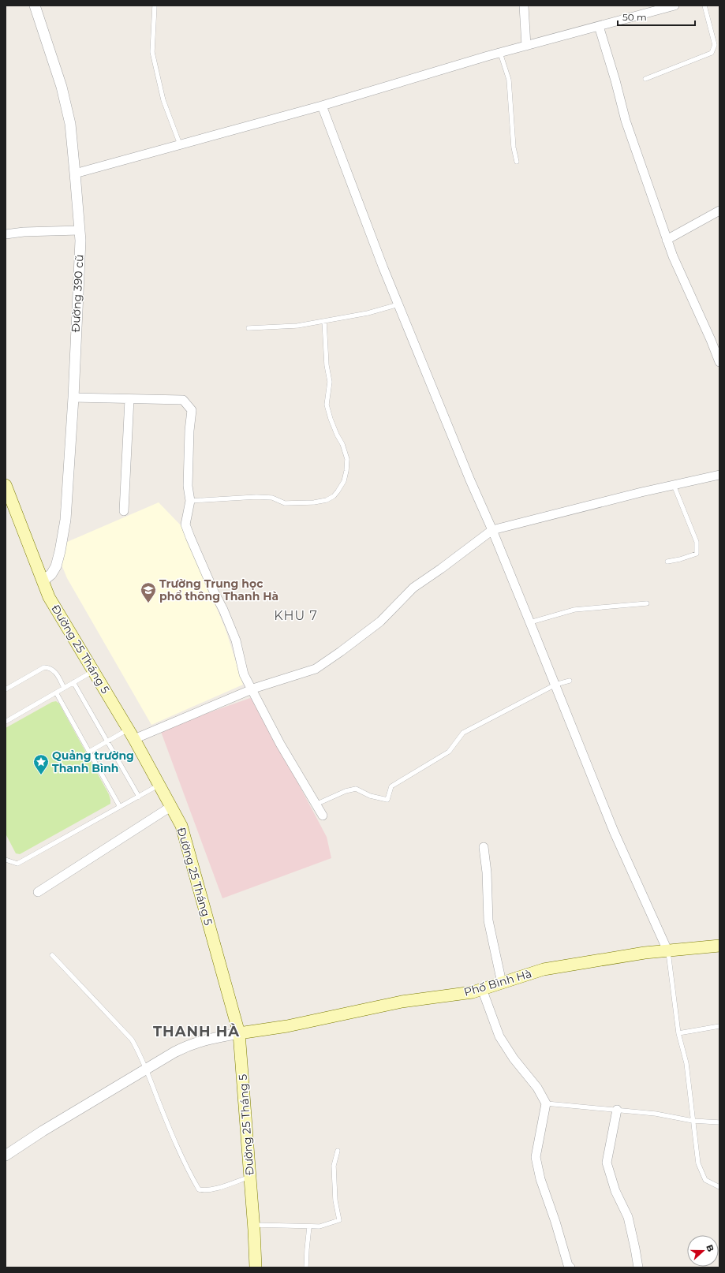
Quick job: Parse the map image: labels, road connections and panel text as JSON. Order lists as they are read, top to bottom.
{
  "streets": {
    "main road": ["Đường 25 Tháng 5", "Phố Bình Hà"],
    "street": ["Đường 390 cũ"]
  },
  "crossings": [
    ["Đường 390 cũ", "Đường 25 Tháng 5"],
    ["Đường 25 Tháng 5", "Phố Bình Hà"]
  ],
  "districts": ["KHU 7", "THANH HÀ"],
  "places": {
    "school or university": ["Trường Trung học phổ thông Thanh Hà"],
    "place": ["Quảng trường Thanh Bình"]
  },
  "scale_bar": "50 m",
  "north": "right"
}
